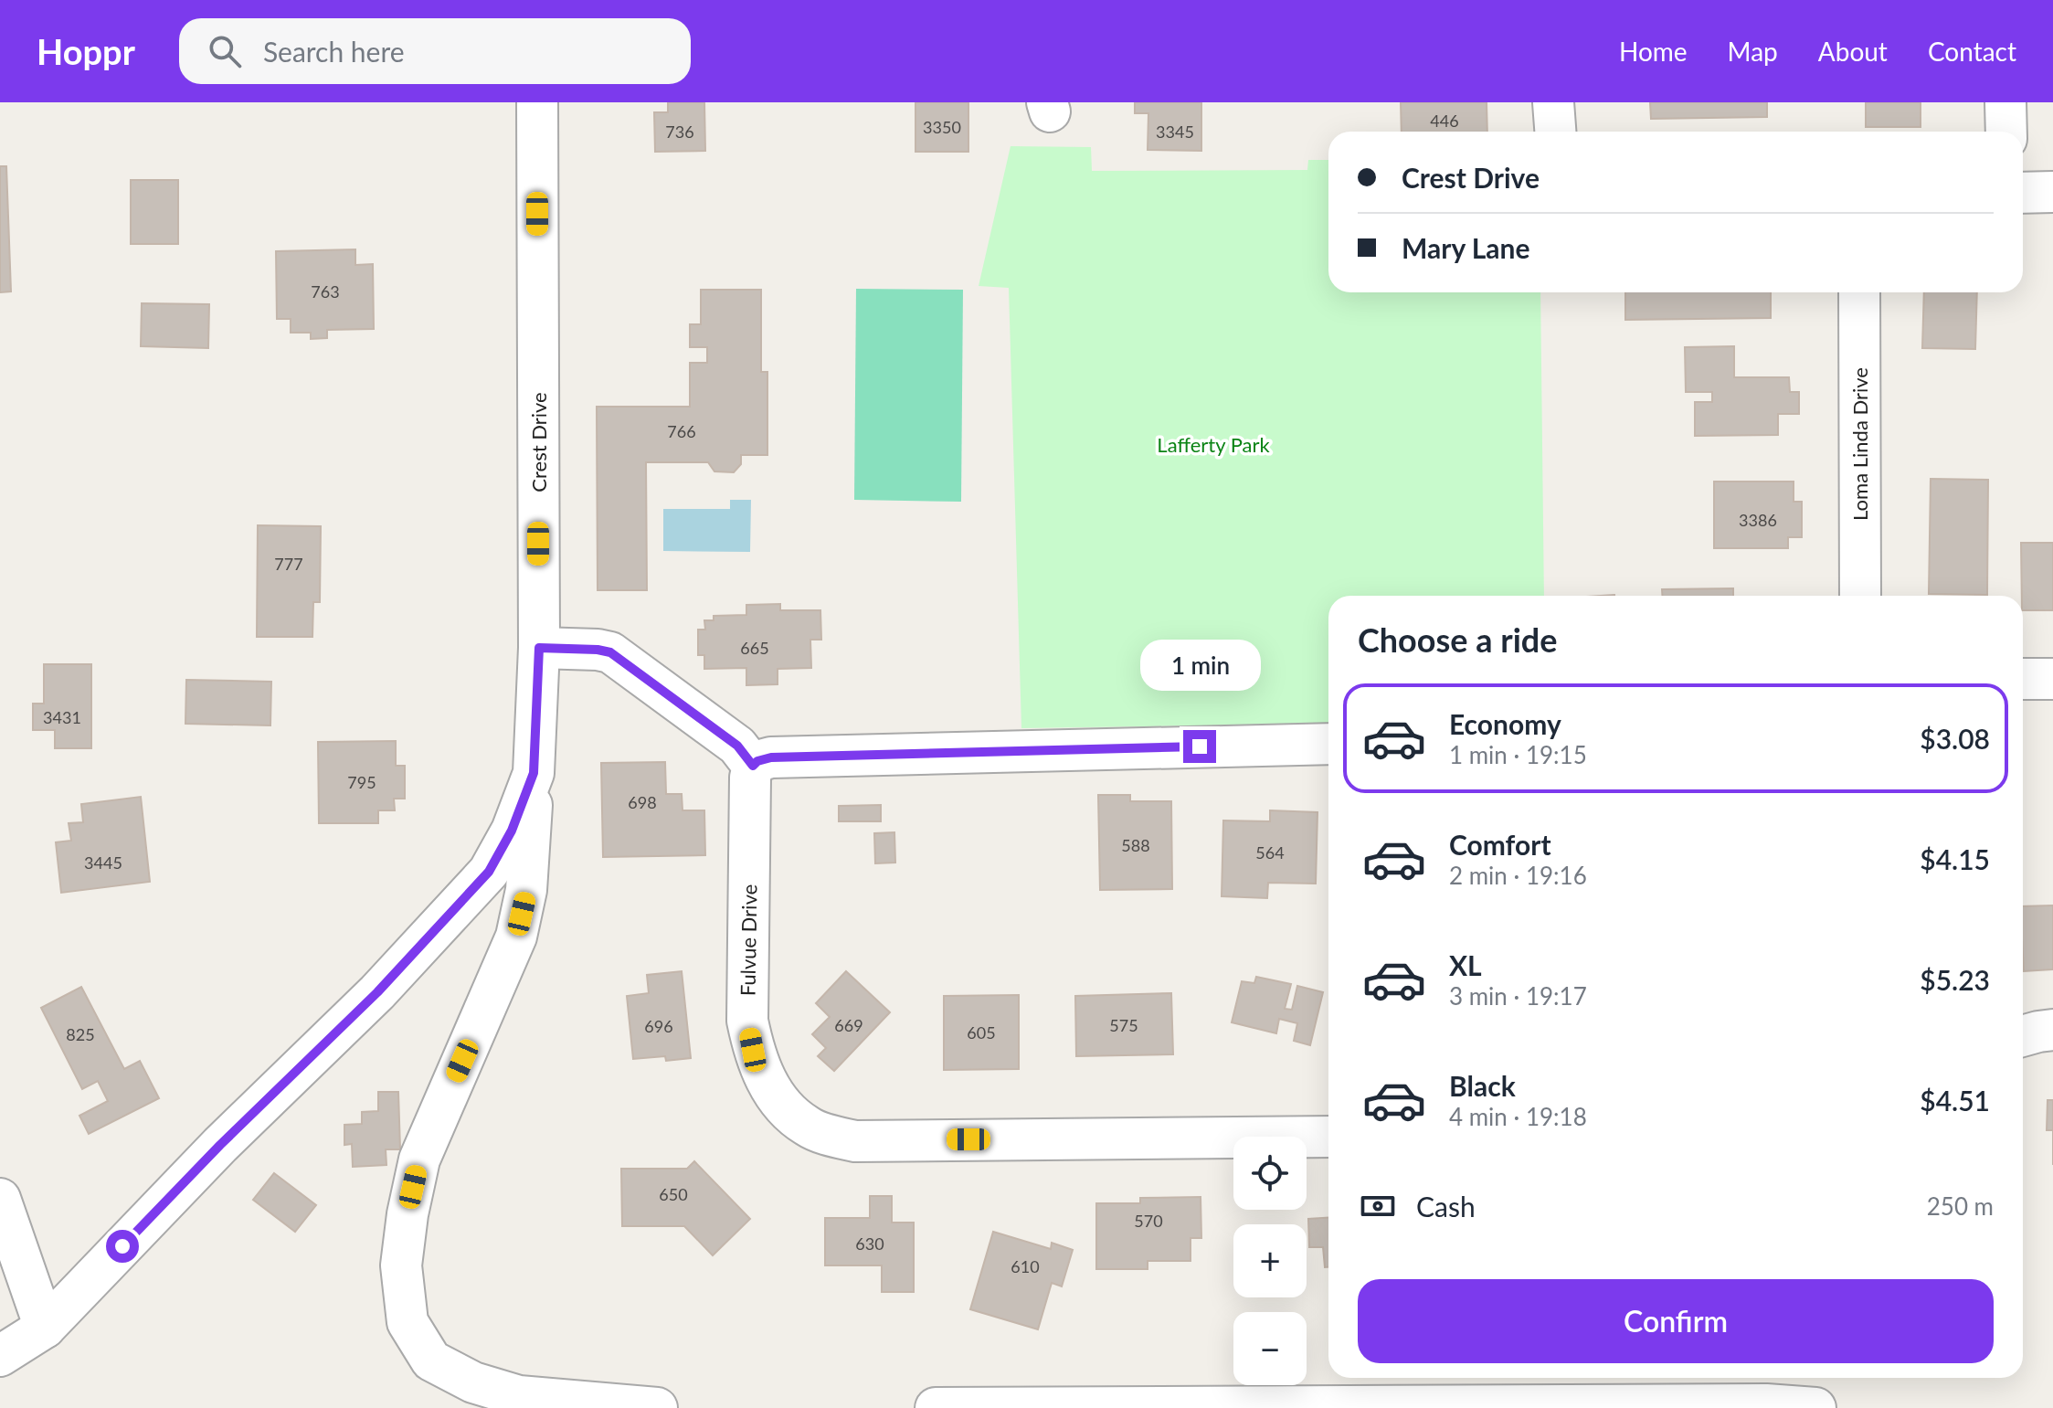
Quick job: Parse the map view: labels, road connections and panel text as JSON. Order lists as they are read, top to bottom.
{
  "streets": {
    "street": ["Crest Drive", "Loma Linda Drive", "Fulvue Drive"]
  },
  "parks": ["Lafferty Park"],
  "house_numbers": [
    "446",
    "3350",
    "736",
    "3345",
    "763",
    "766",
    "3386",
    "777",
    "665",
    "3431",
    "795",
    "698",
    "588",
    "564",
    "3445",
    "669",
    "575",
    "696",
    "605",
    "825",
    "650",
    "570",
    "630",
    "610"
  ],
  "page": {
    "header": "Hoppr",
    "search": "Search here",
    "nav": [
      "Home",
      "Map",
      "About",
      "Contact"
    ],
    "banner": ["Crest Drive", "Mary Lane"],
    "heading": "Choose a ride",
    "bubble": "1 min",
    "list": [
      {
        "name": "Economy",
        "note": "1 min · 19:15",
        "value": "$3.08"
      },
      {
        "name": "Comfort",
        "note": "2 min · 19:16",
        "value": "$4.15"
      },
      {
        "name": "XL",
        "note": "3 min · 19:17",
        "value": "$5.23"
      },
      {
        "name": "Black",
        "note": "4 min · 19:18",
        "value": "$4.51"
      }
    ],
    "map_buttons": ["+", "−"],
    "pay": ["Cash", "250 m"],
    "buttons": "Confirm"
  }
}
